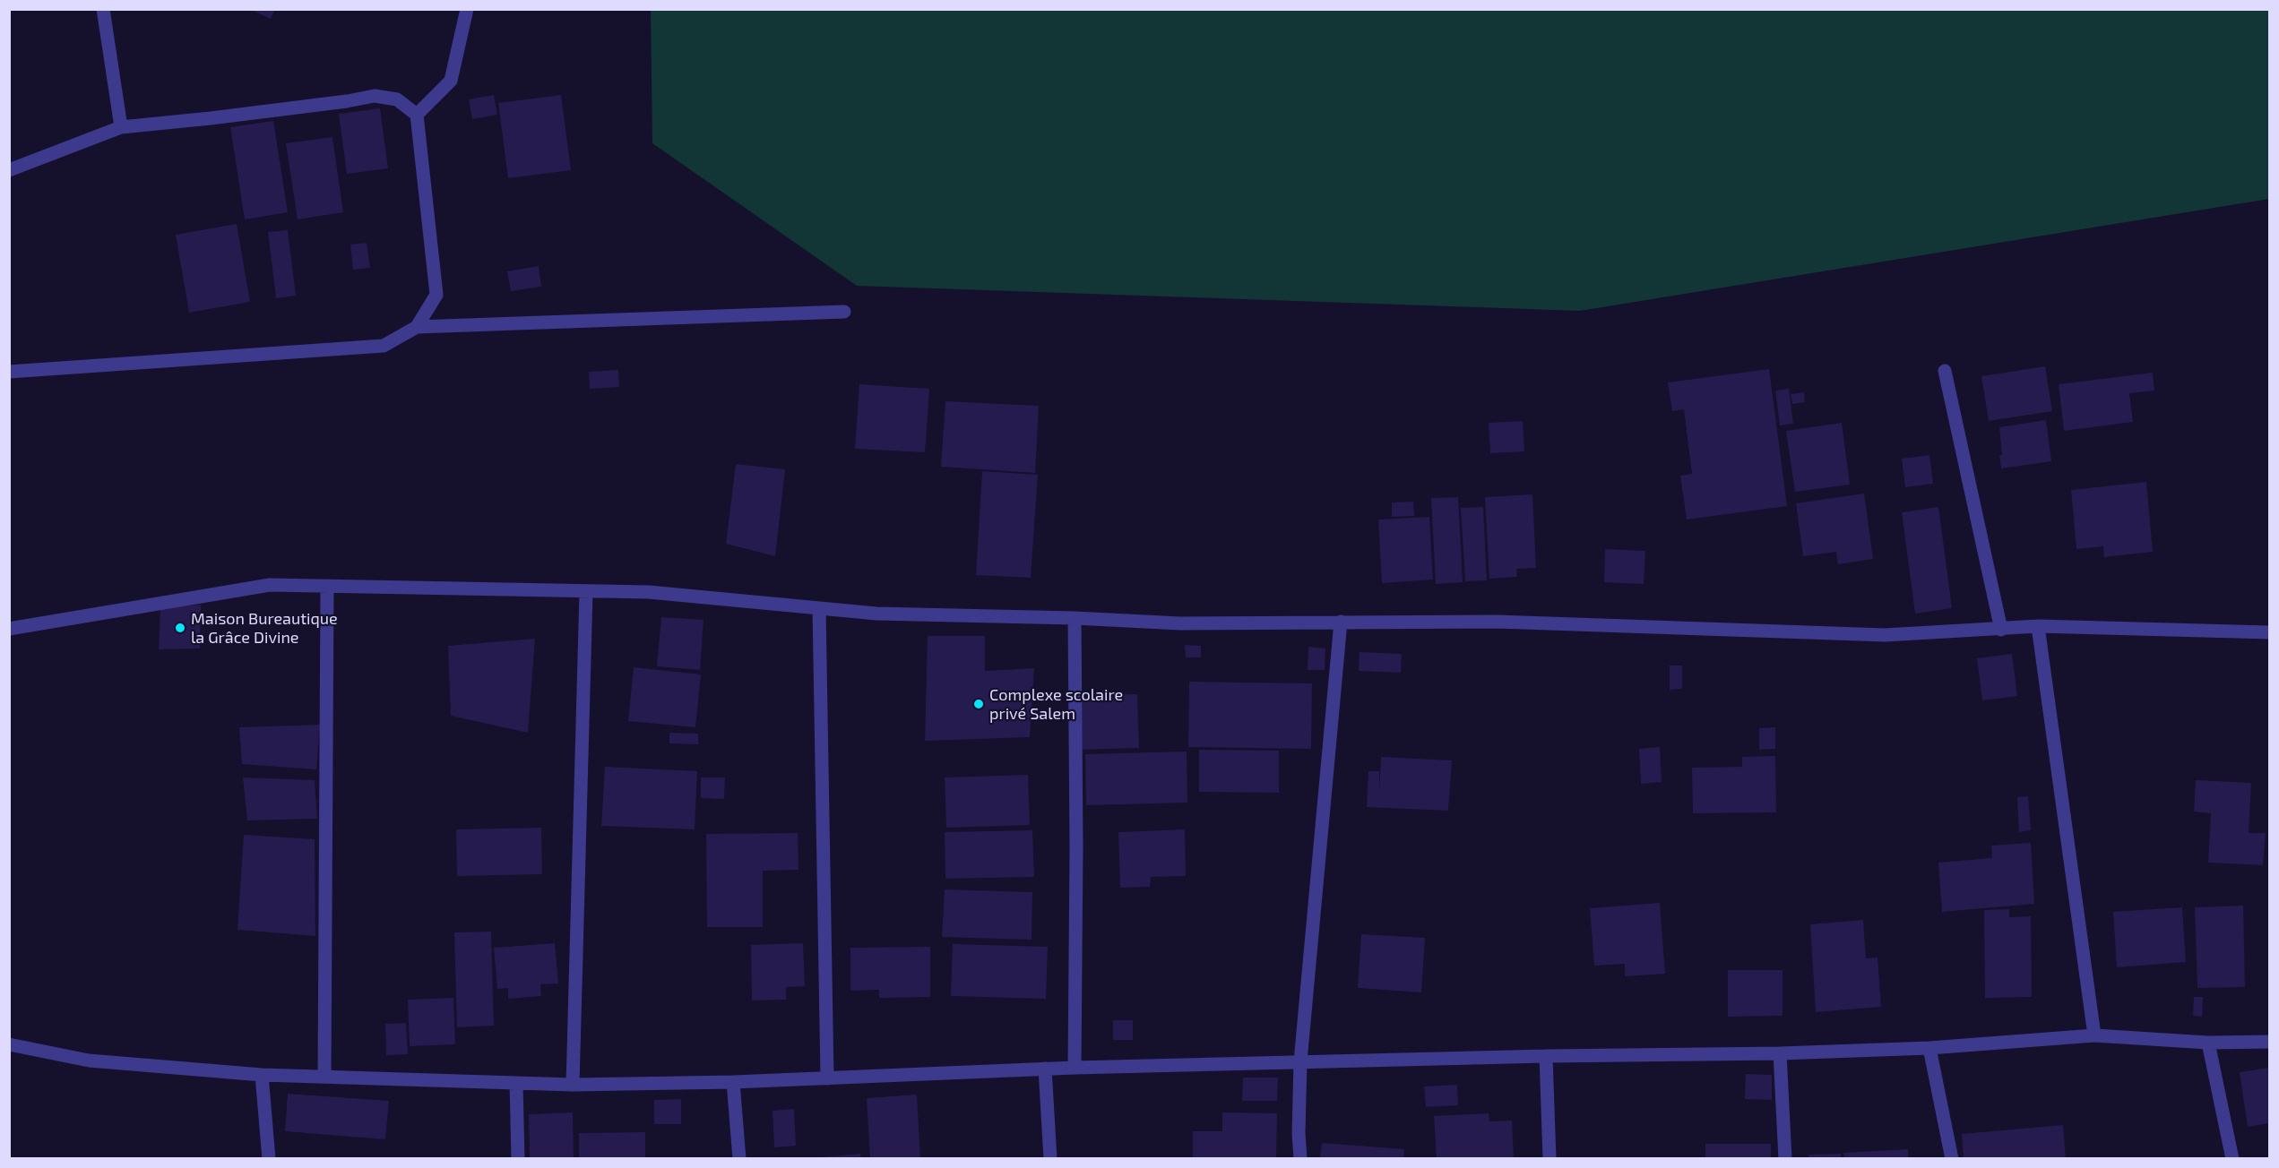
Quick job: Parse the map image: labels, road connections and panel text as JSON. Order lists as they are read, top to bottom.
{
  "places": ["Maison Bureautique la Grâce Divine", "Complexe scolaire privé Salem"]
}
